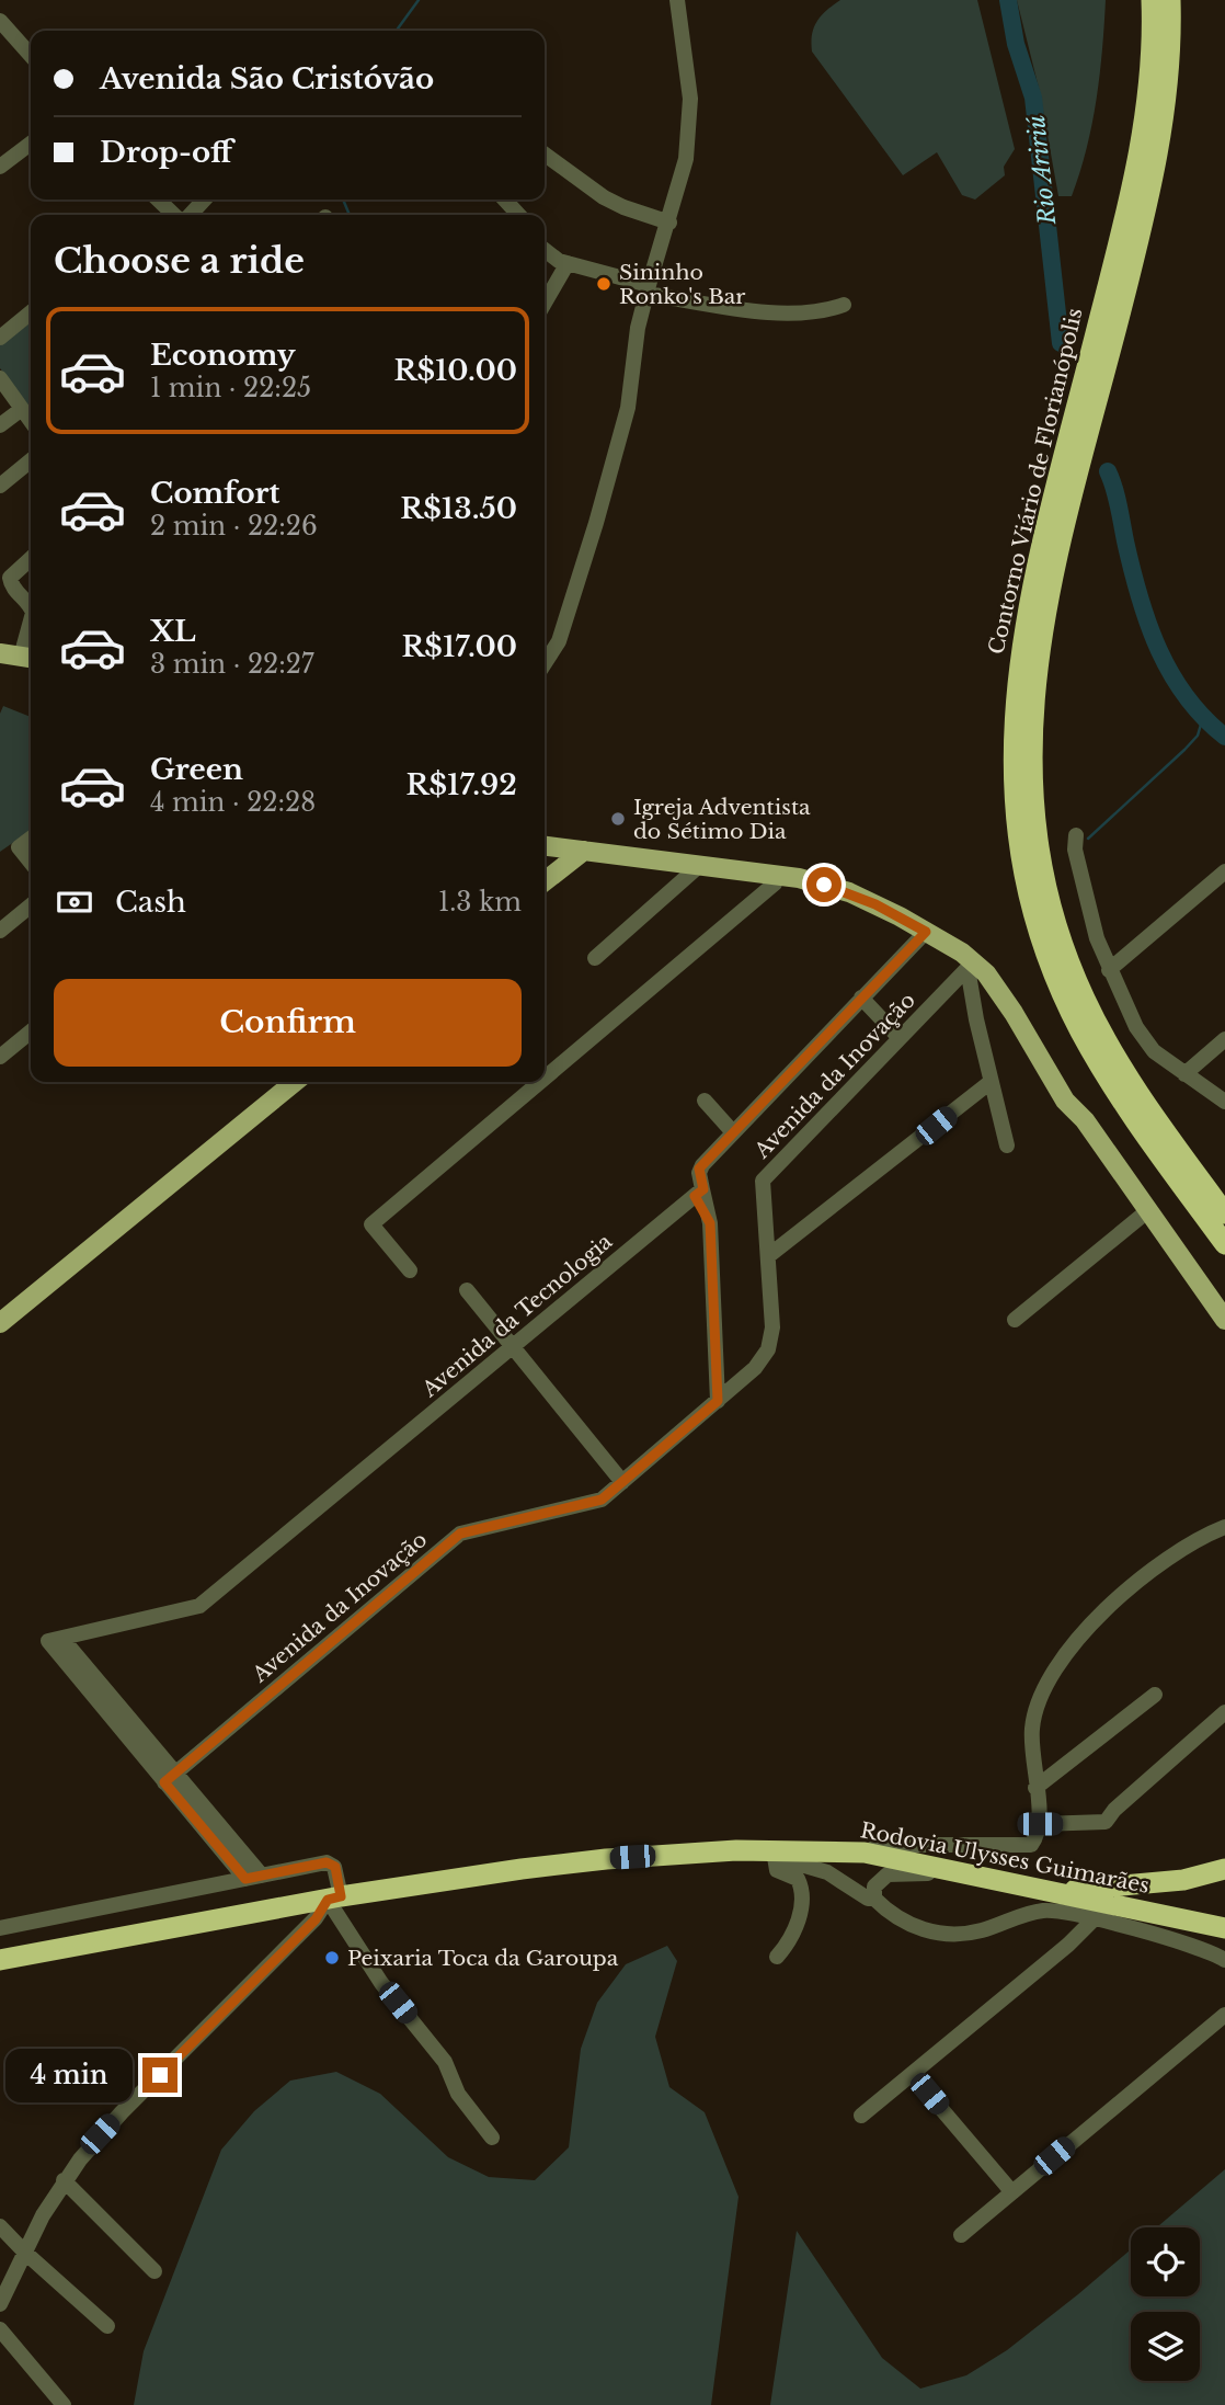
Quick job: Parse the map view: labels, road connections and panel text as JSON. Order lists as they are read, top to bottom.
{
  "streets": {
    "highway": ["Contorno Viário de Florianópolis", "Rodovia Ulysses Guimarães"],
    "street": ["Avenida da Inovação", "Avenida da Tecnologia"]
  },
  "crossings": [
    ["Avenida da Inovação", "Avenida da Tecnologia"]
  ],
  "water": ["Rio Aririú"],
  "places": ["Sininho Ronko's Bar", "Igreja Adventista do Sétimo Dia", "Peixaria Toca da Garoupa"],
  "page": {
    "banner": ["Avenida São Cristóvão", "Drop-off"],
    "heading": "Choose a ride",
    "list": [
      {
        "name": "Economy",
        "note": "1 min · 22:25",
        "value": "R$10.00"
      },
      {
        "name": "Comfort",
        "note": "2 min · 22:26",
        "value": "R$13.50"
      },
      {
        "name": "XL",
        "note": "3 min · 22:27",
        "value": "R$17.00"
      },
      {
        "name": "Green",
        "note": "4 min · 22:28",
        "value": "R$17.92"
      }
    ],
    "pay": ["Cash", "1.3 km"],
    "buttons": "Confirm",
    "bubble": "4 min"
  }
}
